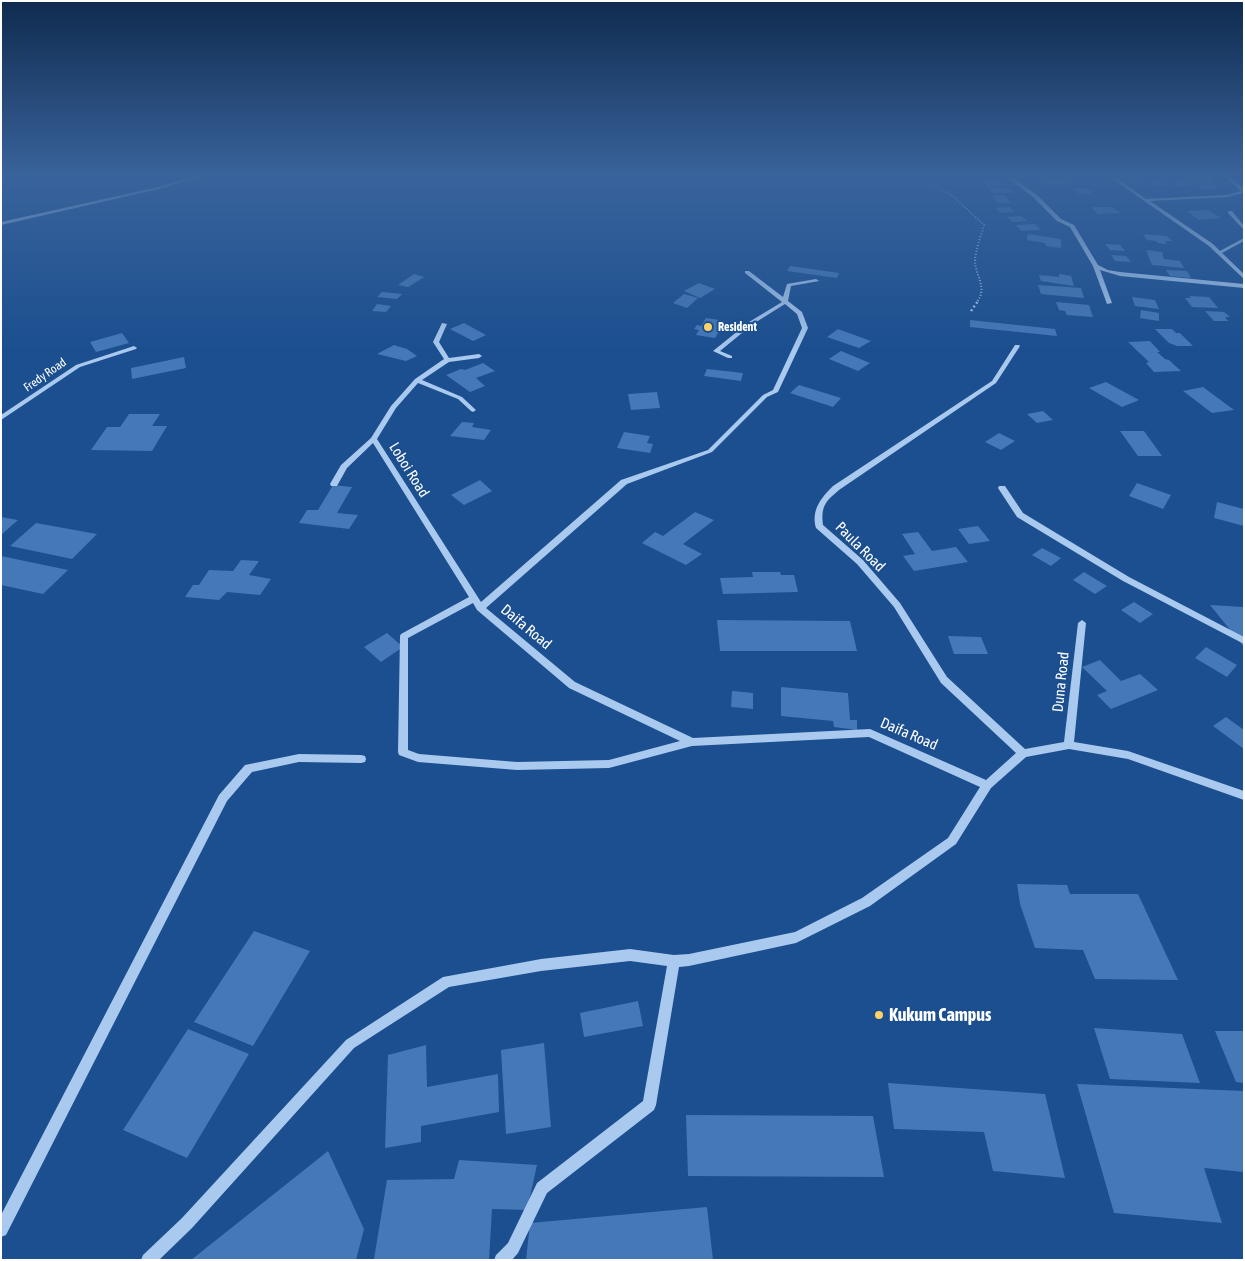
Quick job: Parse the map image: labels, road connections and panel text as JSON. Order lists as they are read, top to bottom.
{
  "streets": {
    "street": [
      "Fredy Road",
      "Loboi Road",
      "Paula Road",
      "Daifa Road",
      "Duna Road"
    ]
  },
  "crossings": [
    ["Loboi Road", "Daifa Road"]
  ],
  "places": ["Resident", "Kukum Campus"]
}
